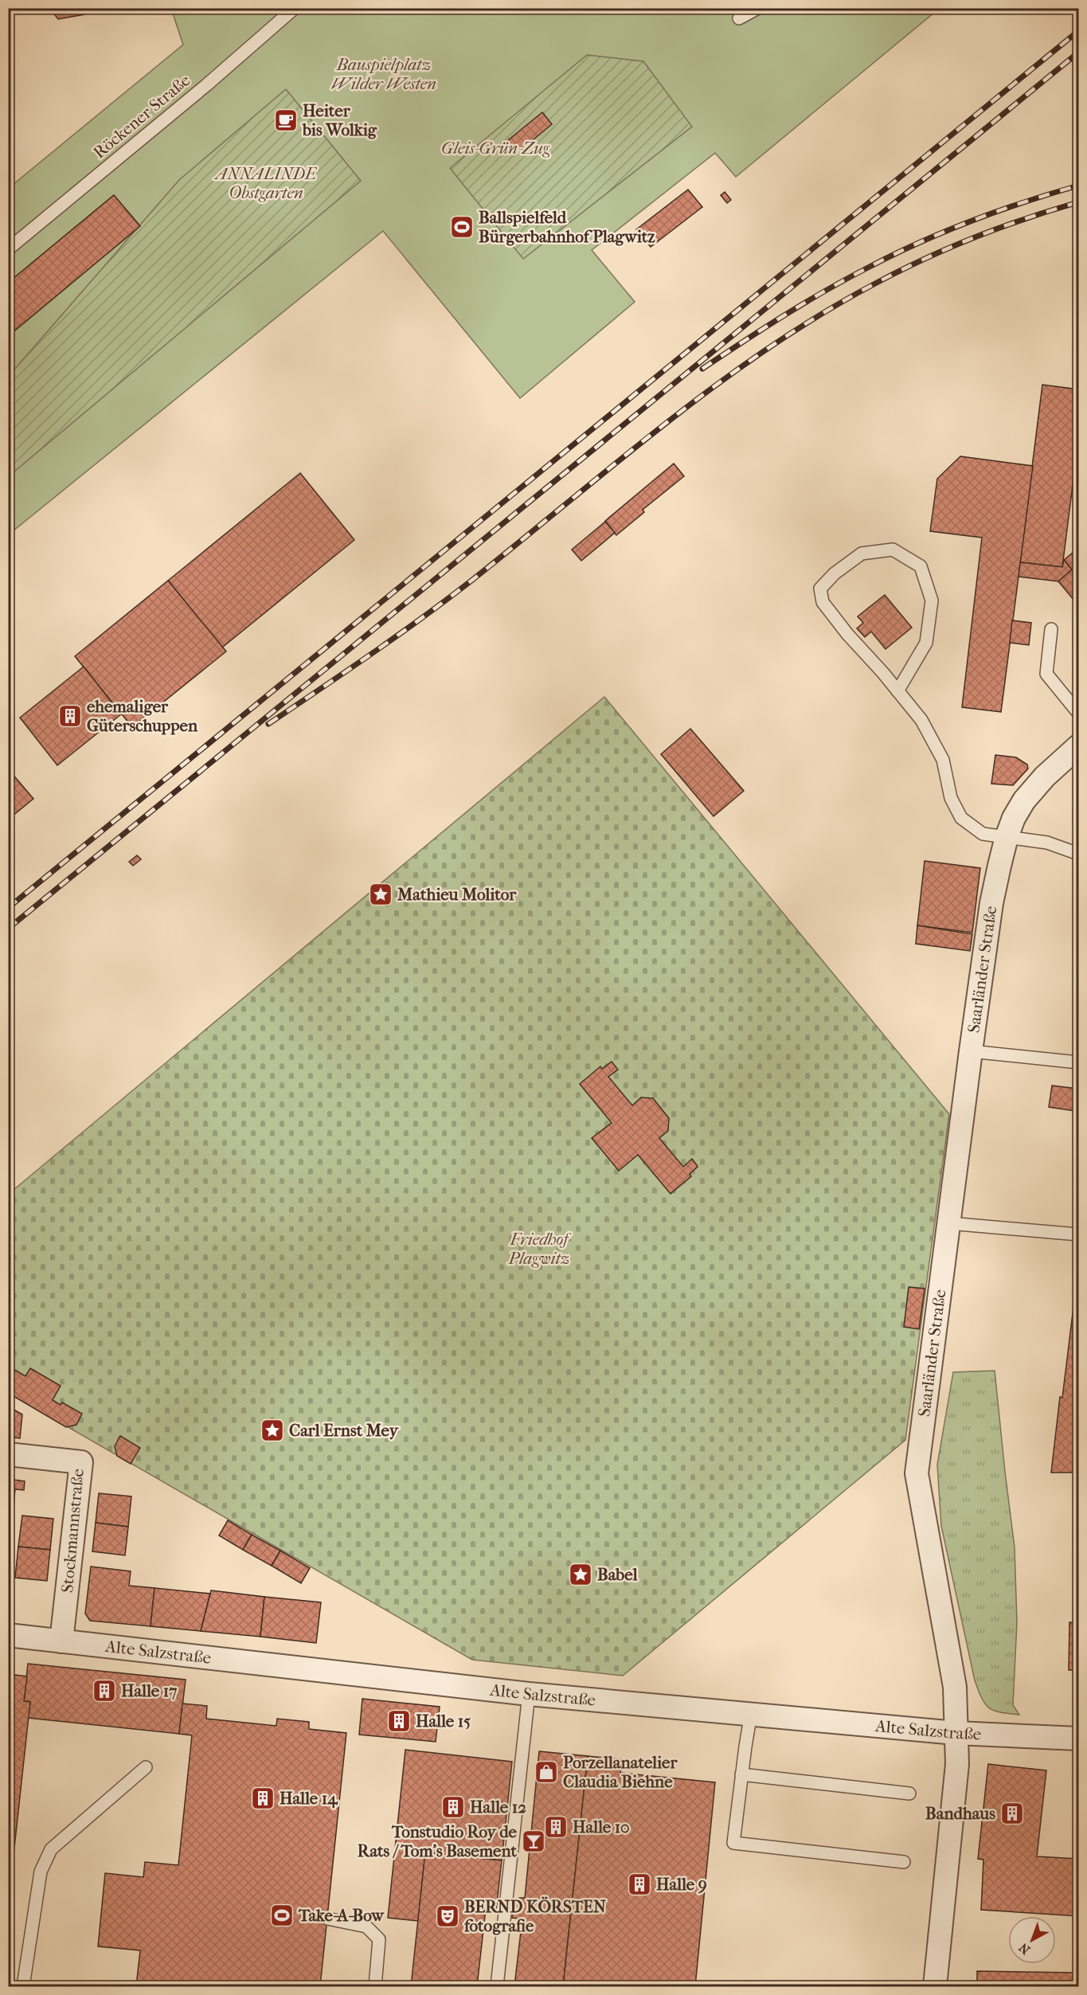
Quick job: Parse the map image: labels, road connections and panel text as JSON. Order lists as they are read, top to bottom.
{
  "streets": {
    "street": ["Saarländer Straße", "Stockmannstraße", "Alte Salzstraße"],
    "lane": ["Röckener Straße"]
  },
  "crossings": [
    ["Saarländer Straße", "Alte Salzstraße"],
    ["Stockmannstraße", "Alte Salzstraße"]
  ],
  "parks": [
    "Bauspielplatz Wilder Westen",
    "Gleis-Grün-Zug",
    "ANNALINDE Obstgarten",
    "Friedhof Plagwitz"
  ],
  "places": {
    "cafe": ["Heiter bis Wolkig"],
    "sports": ["Ballspielfeld Bürgerbahnhof Plagwitz", "Take-A-Bow"],
    "building": [
      "ehemaliger Güterschuppen",
      "Halle 17",
      "Halle 15",
      "Halle 14",
      "Halle 12",
      "Bandhaus",
      "Halle 10",
      "Halle 9"
    ],
    "place": ["Mathieu Molitor", "Carl Ernst Mey", "Babel"],
    "shop": ["Porzellanatelier Claudia Biehne"],
    "bar": ["Tonstudio Roy de Rats / Tom's Basement"],
    "theatre": ["BERND KÖRSTEN fotografie"]
  },
  "north": "bottom left"
}
